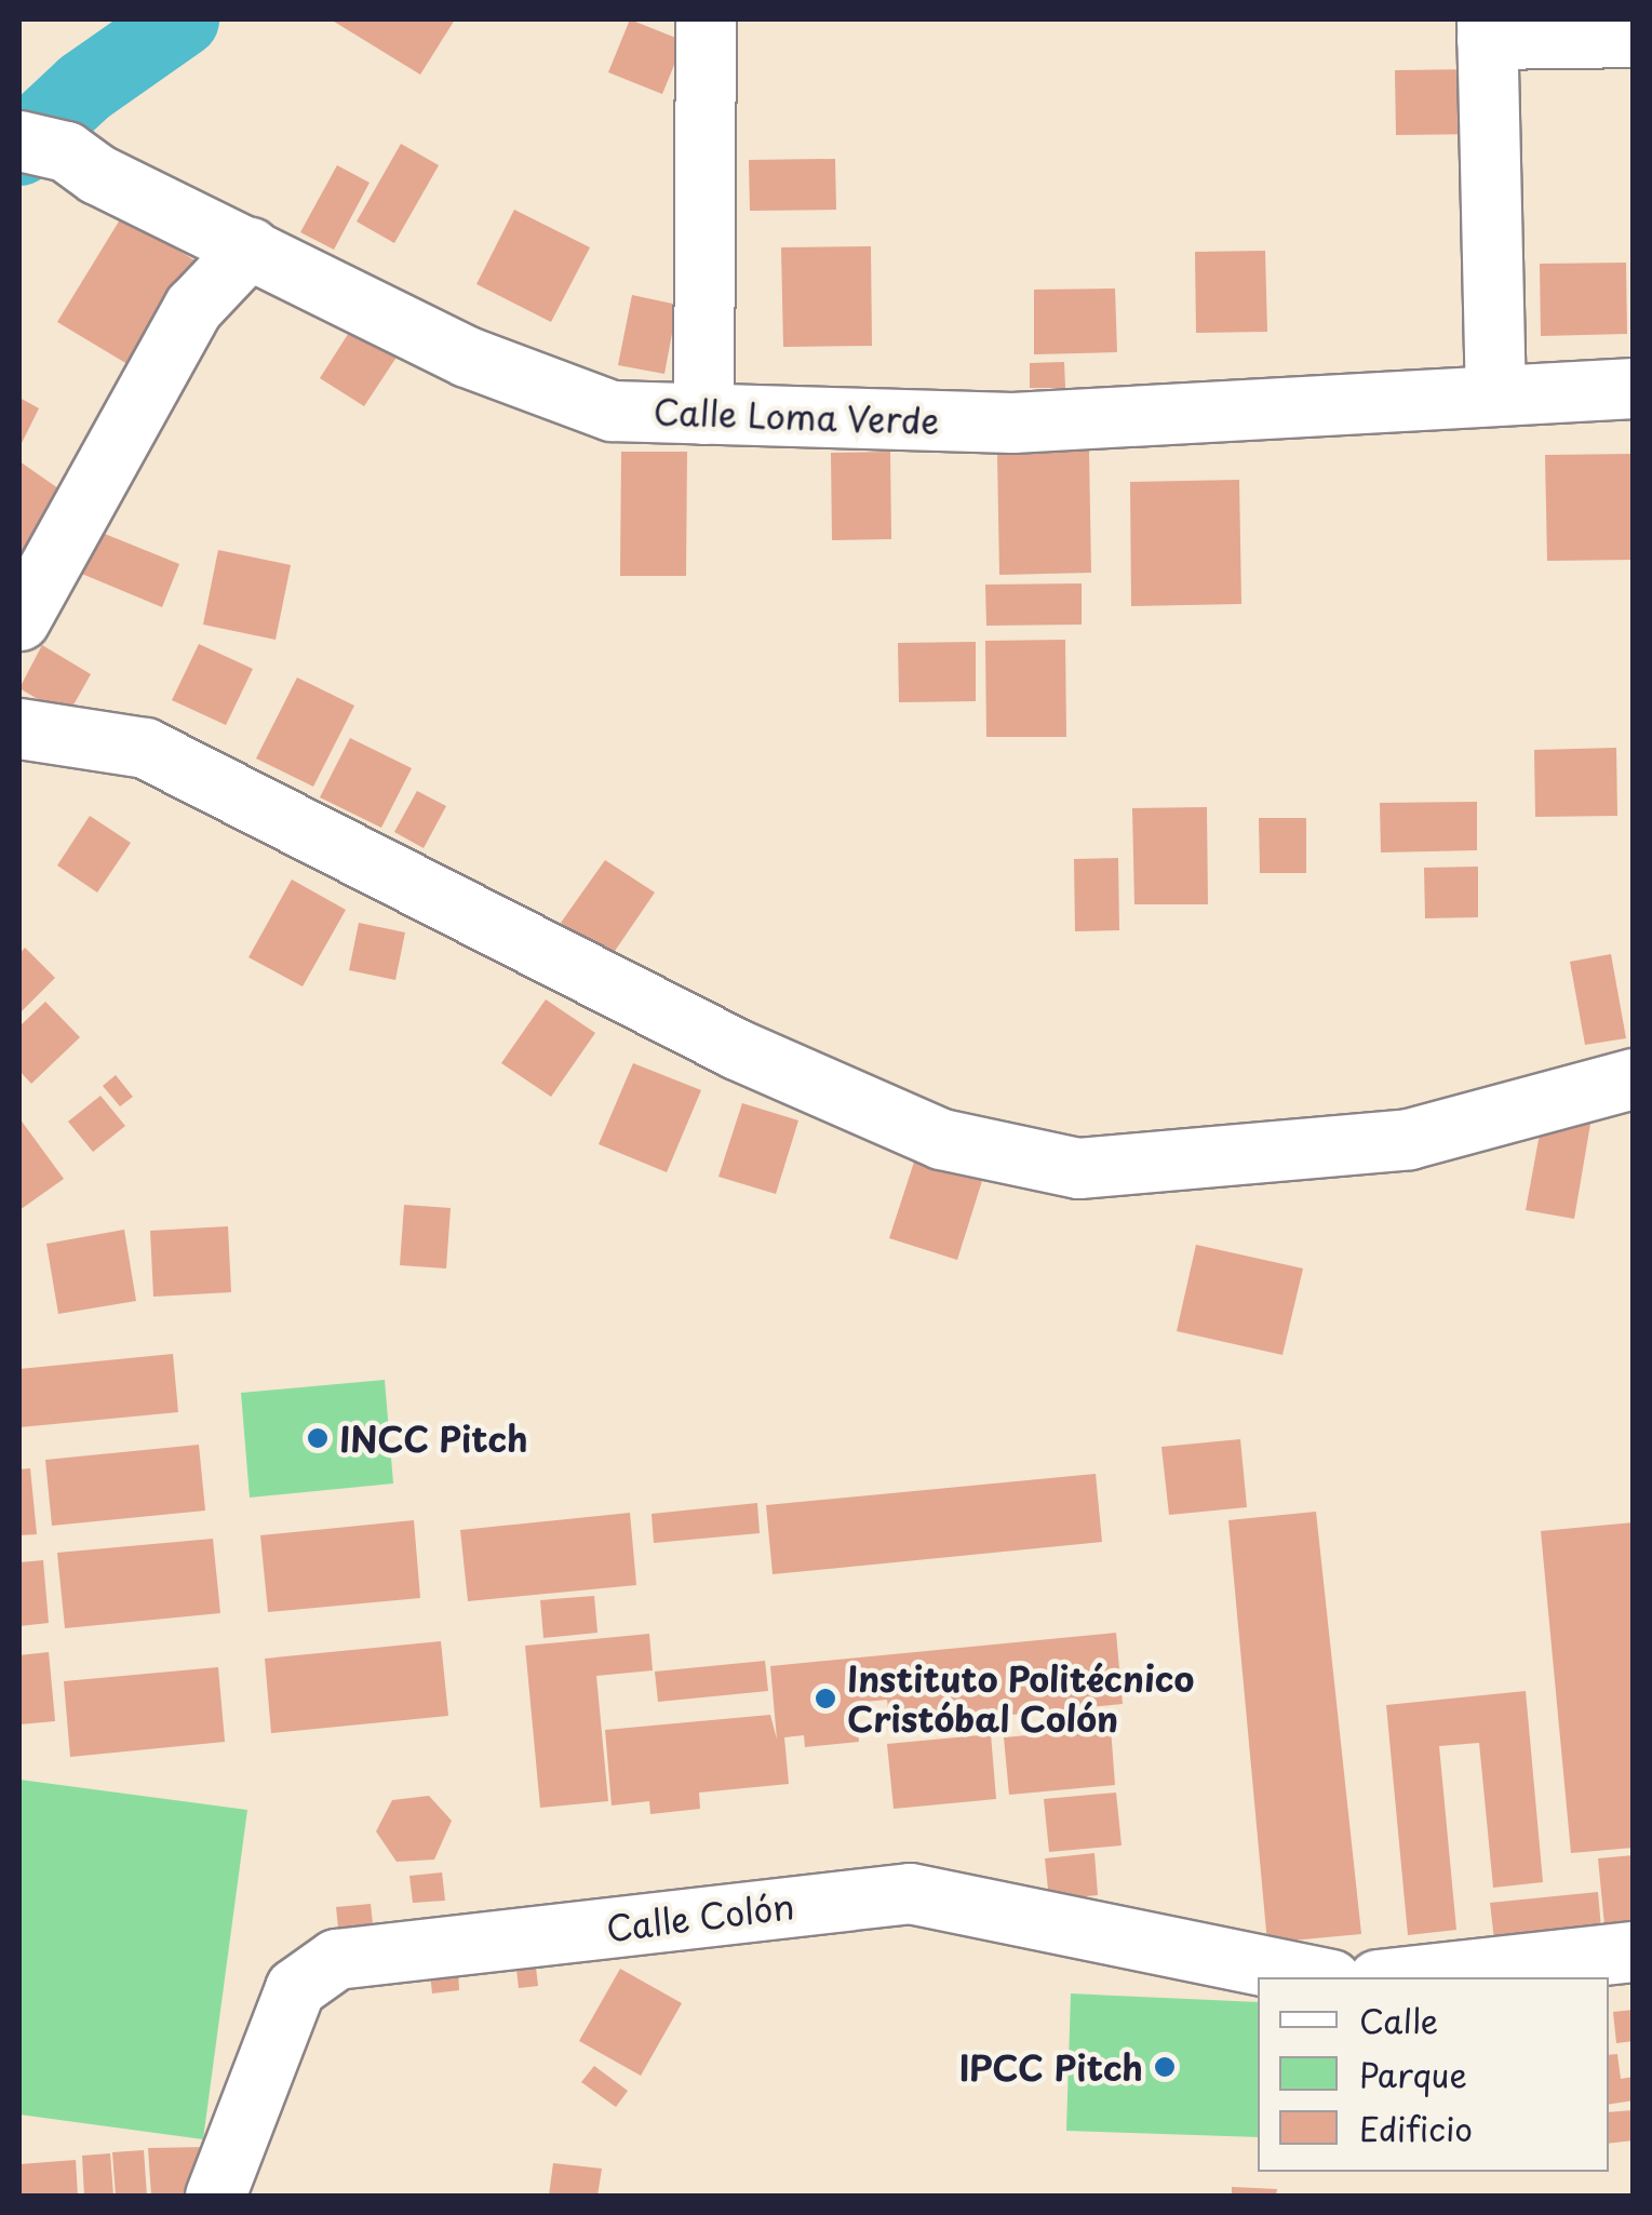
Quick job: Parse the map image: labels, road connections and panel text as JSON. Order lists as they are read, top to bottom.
{
  "streets": {
    "street": ["Calle Loma Verde", "Calle Colón"]
  },
  "places": ["INCC Pitch", "Instituto Politécnico Cristóbal Colón", "IPCC Pitch"],
  "legend": ["Calle", "Parque", "Edificio"]
}
